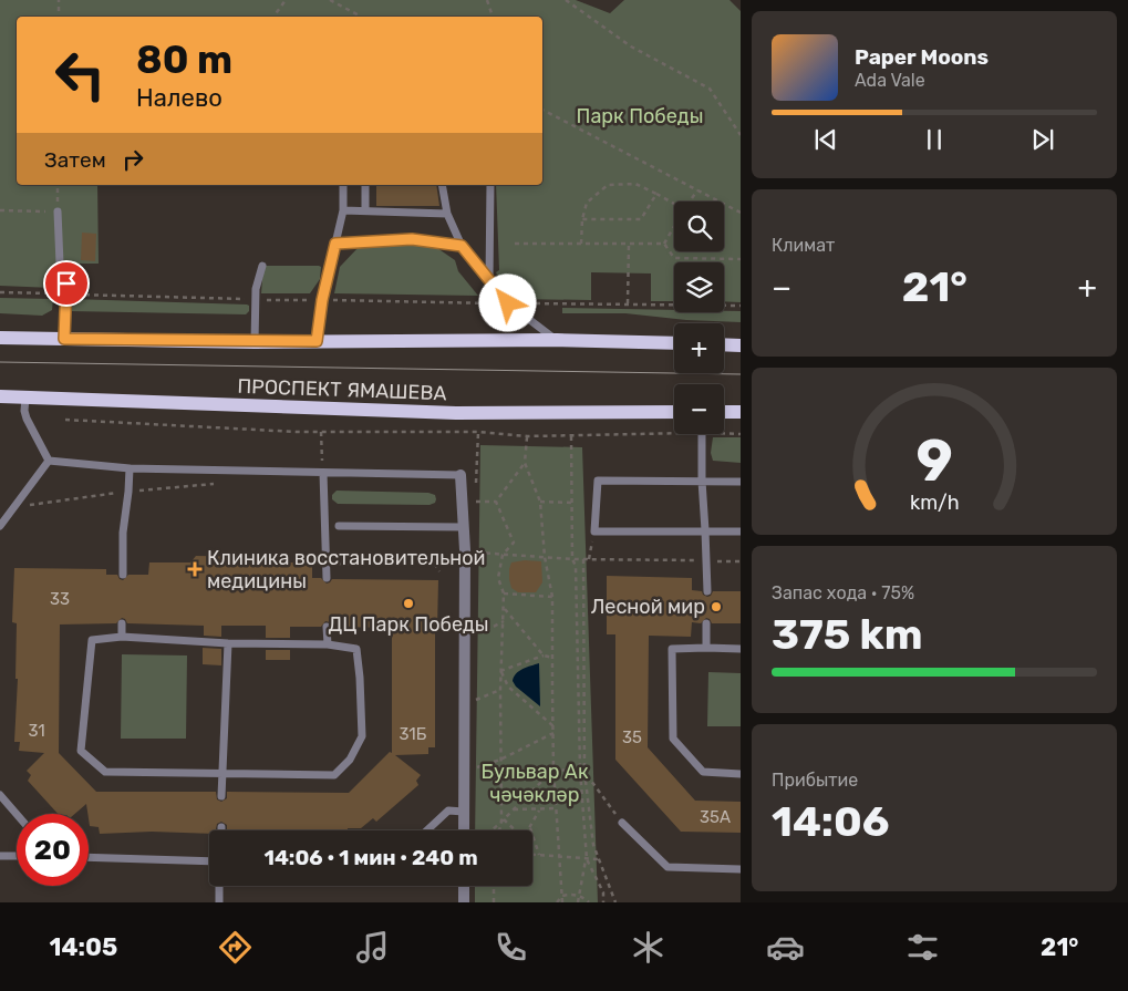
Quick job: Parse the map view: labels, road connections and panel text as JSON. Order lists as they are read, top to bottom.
{
  "streets": {
    "main road": ["ПРОСПЕКТ ЯМАШЕВА"]
  },
  "parks": ["Парк Победы", "Бульвар Ак чәчәкләр"],
  "places": {
    "health": ["Клиника восстановительной медицины"],
    "other": ["ДЦ Парк Победы", "Лесной мир"]
  },
  "house_numbers": [
    "33",
    "31",
    "31Б",
    "35",
    "35А"
  ],
  "page": {
    "turn": ["80 m", "Налево"],
    "song": ["Paper Moons", "Ada Vale"],
    "then": "Затем",
    "tile": [
      "Климат",
      ["Запас хода · 75%", "375 km"],
      ["Прибытие", "14:06"]
    ],
    "map_buttons": ["+", "−"],
    "heat": ["−", "21°", "+"],
    "limit": "20",
    "trip": "14:06 · 1 мин · 240 m",
    "tabs": ["14:05", "21°"],
    "gauge": ["9", "km/h"]
  }
}
